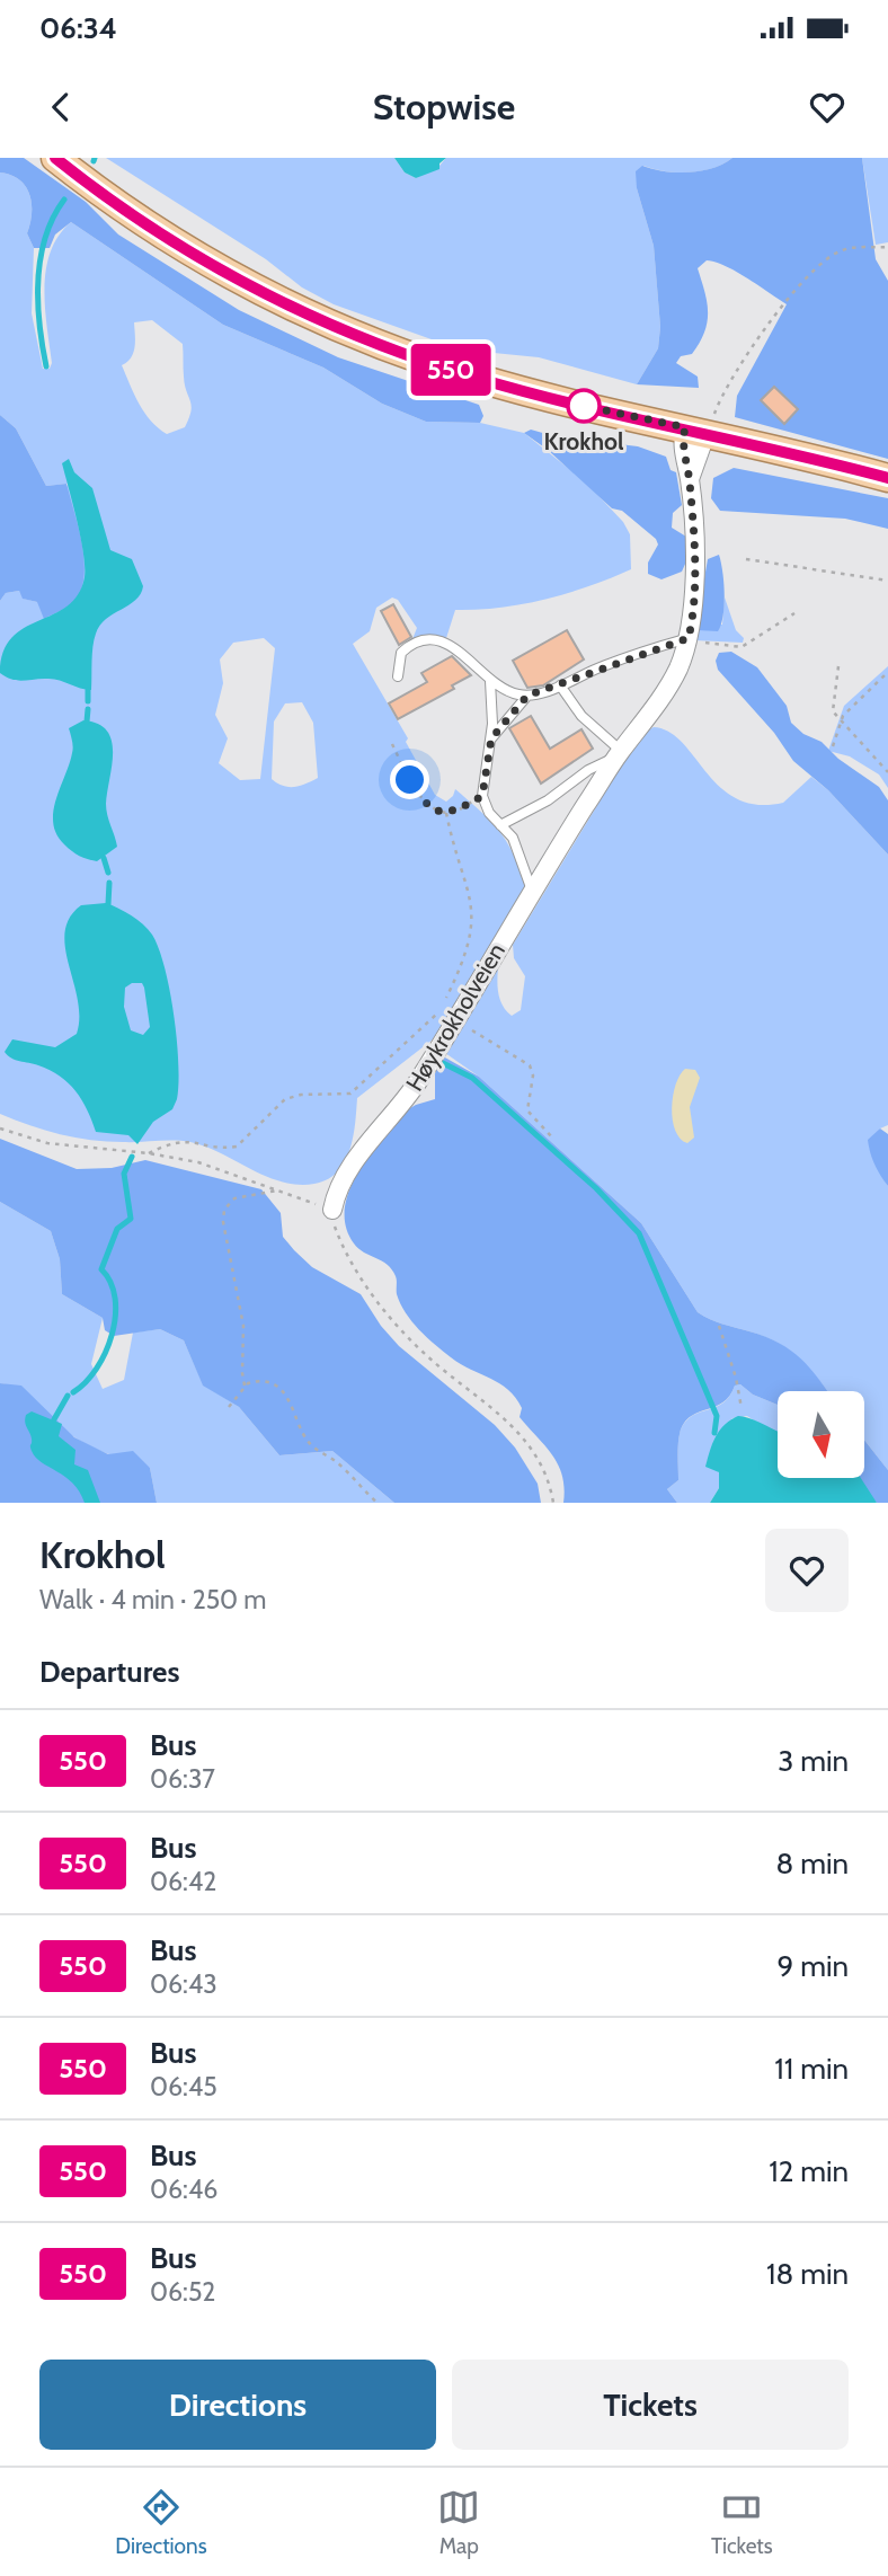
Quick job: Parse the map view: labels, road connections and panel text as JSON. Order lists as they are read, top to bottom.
{
  "streets": {
    "street": ["Høykrokholveien"]
  },
  "places": ["Krokhol"],
  "lines": ["bus line 550"],
  "north": "bottom",
  "page": {
    "status": "06:34",
    "header": "Stopwise",
    "on_map": "550",
    "heading": [
      ["Krokhol", "Walk · 4 min · 250 m"],
      "Departures"
    ],
    "list": [
      {
        "mark": "550",
        "name": "Bus",
        "note": "06:37",
        "value": "3 min"
      },
      {
        "mark": "550",
        "name": "Bus",
        "note": "06:42",
        "value": "8 min"
      },
      {
        "mark": "550",
        "name": "Bus",
        "note": "06:43",
        "value": "9 min"
      },
      {
        "mark": "550",
        "name": "Bus",
        "note": "06:45",
        "value": "11 min"
      },
      {
        "mark": "550",
        "name": "Bus",
        "note": "06:46",
        "value": "12 min"
      },
      {
        "mark": "550",
        "name": "Bus",
        "note": "06:52",
        "value": "18 min"
      }
    ],
    "buttons": ["Directions", "Tickets"],
    "tabs": ["Directions", "Map", "Tickets"]
  }
}
